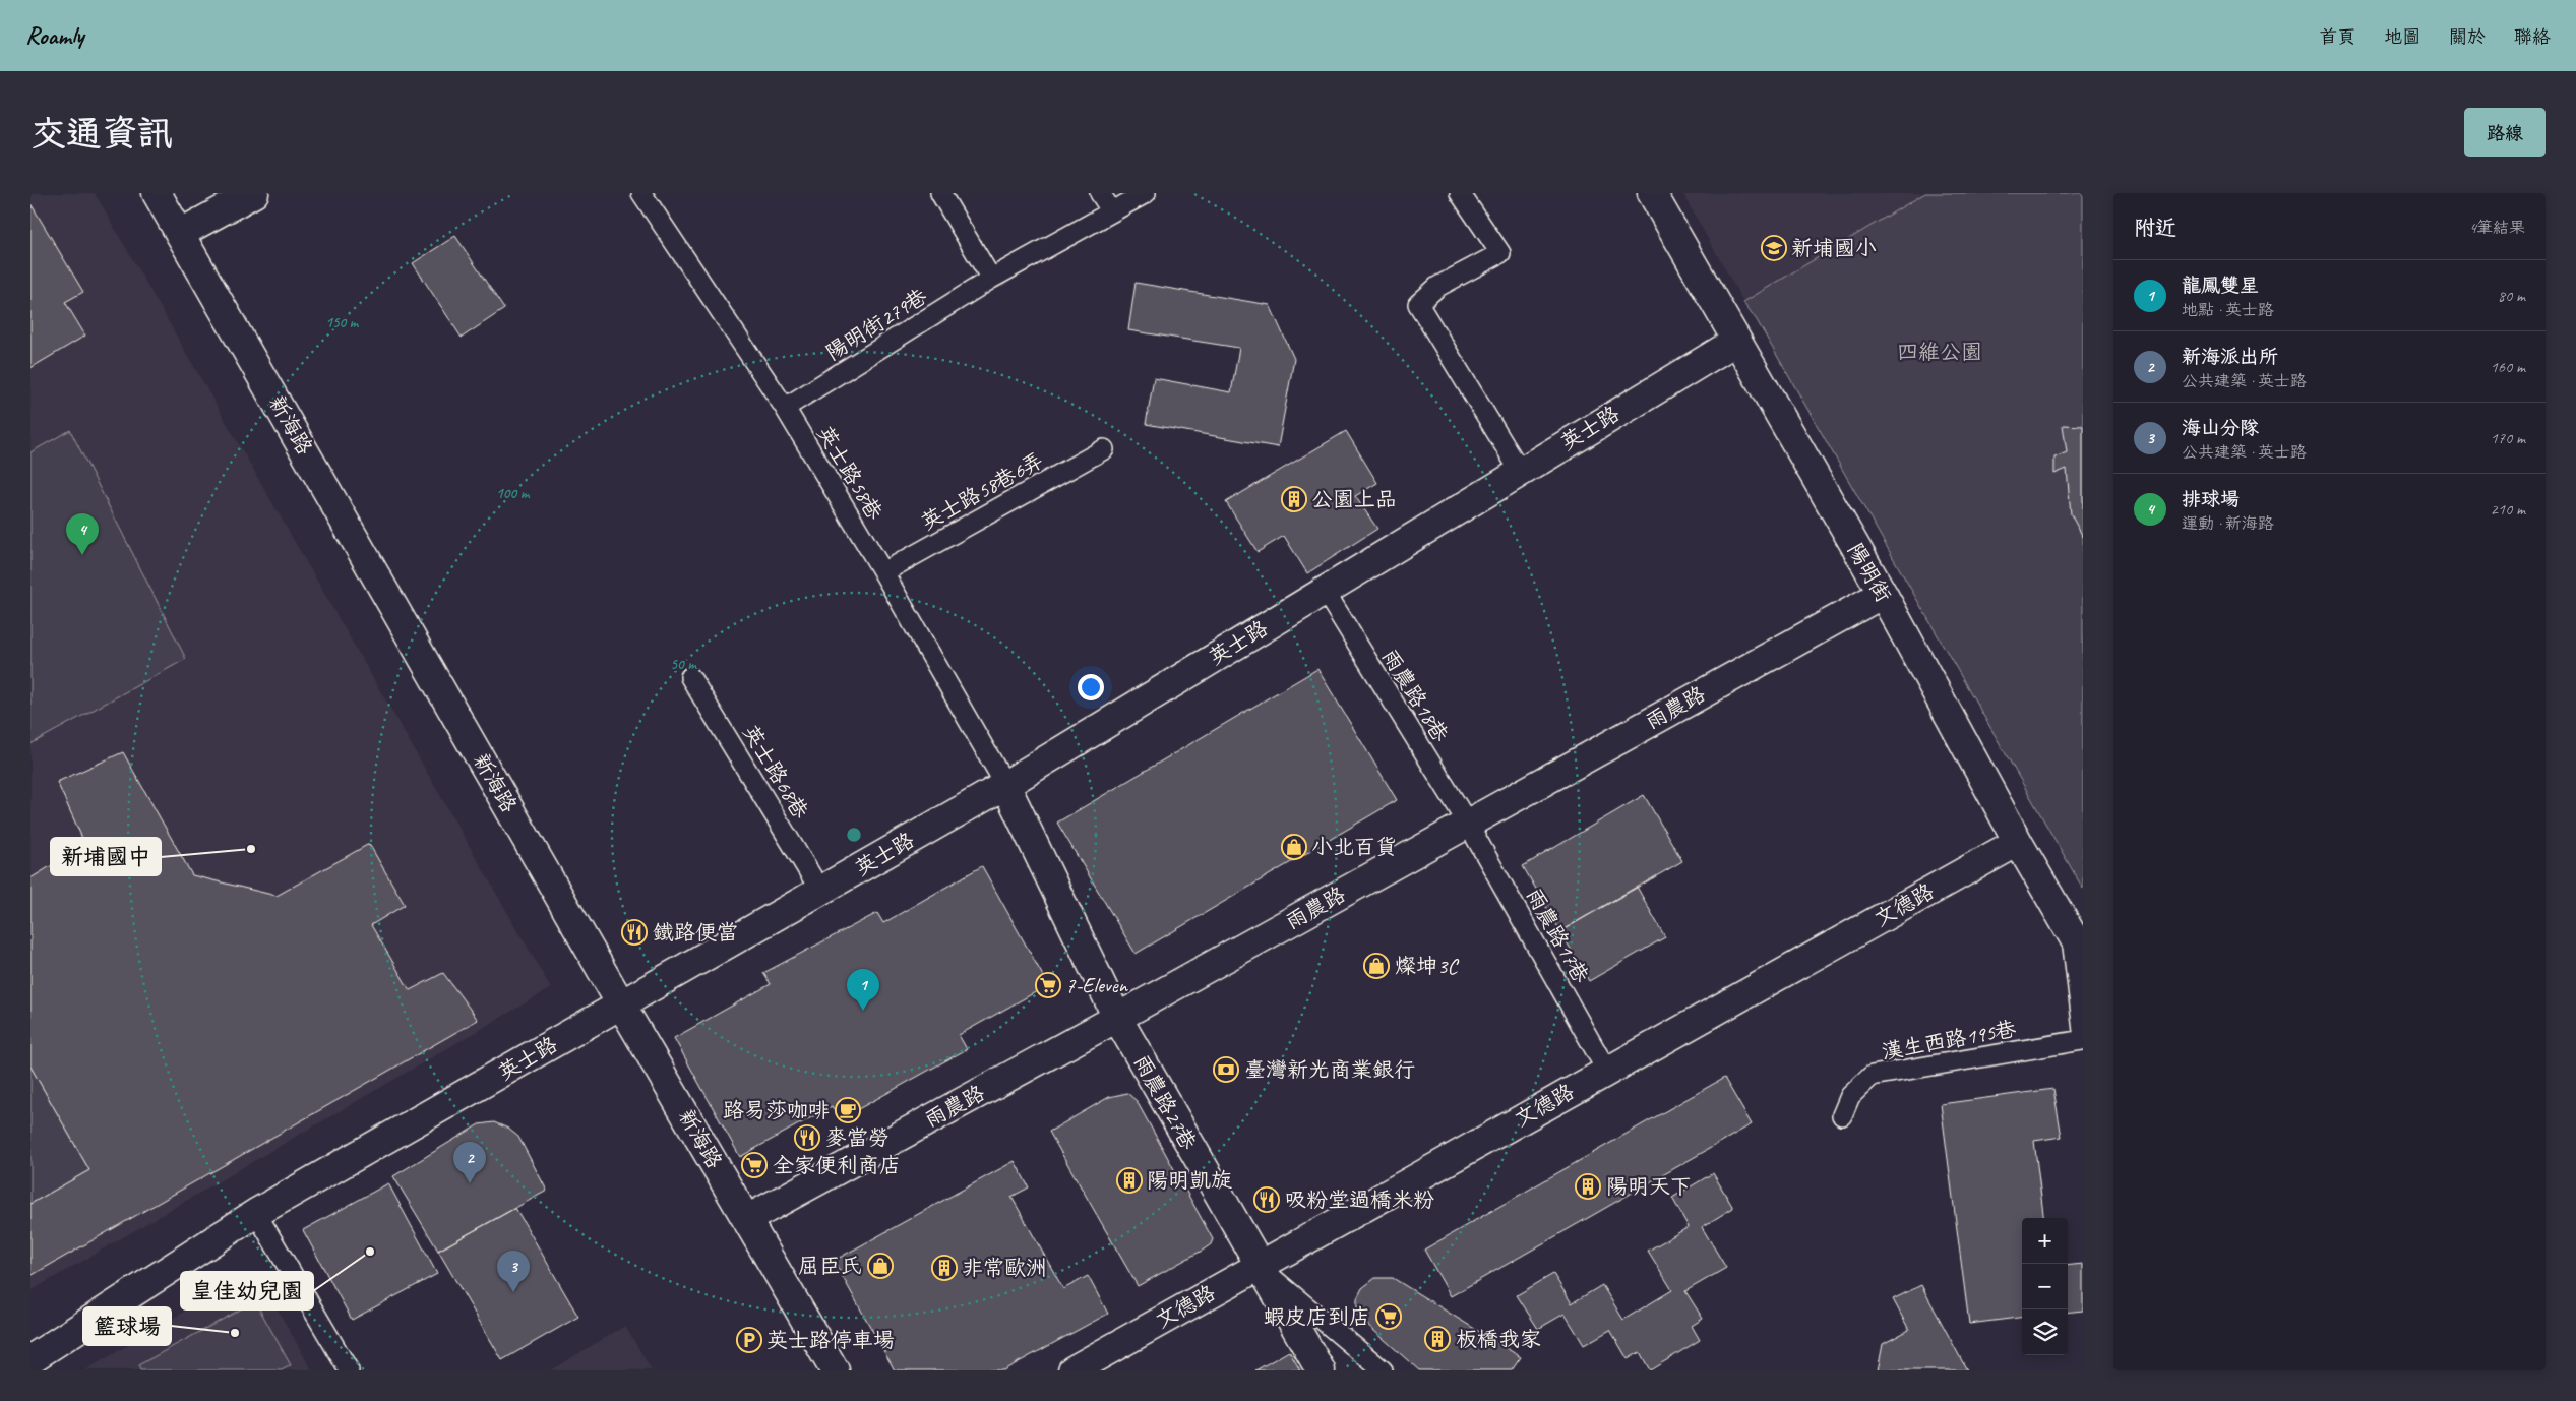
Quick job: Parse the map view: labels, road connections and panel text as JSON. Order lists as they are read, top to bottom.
{
  "streets": {
    "street": [
      "新海路",
      "英士路",
      "陽明街",
      "雨農路",
      "文德路",
      "雨農路27巷"
    ],
    "lane": [
      "陽明街279巷",
      "英士路58巷",
      "英士路58巷6弄",
      "雨農路18巷",
      "英士路68巷",
      "雨農路17巷",
      "漢生西路195巷"
    ]
  },
  "crossings": [
    ["陽明街279巷", "英士路58巷"],
    ["新海路", "英士路"],
    ["新海路", "雨農路"],
    ["英士路", "英士路58巷"],
    ["英士路", "陽明街"],
    ["英士路", "雨農路18巷"],
    ["英士路", "英士路68巷"],
    ["英士路", "雨農路27巷"],
    ["英士路58巷", "英士路58巷6弄"],
    ["英士路58巷", "雨農路27巷"],
    ["陽明街", "雨農路"],
    ["陽明街", "文德路"],
    ["雨農路18巷", "雨農路"],
    ["雨農路18巷", "雨農路17巷"],
    ["雨農路", "雨農路17巷"],
    ["雨農路", "雨農路27巷"],
    ["文德路", "雨農路17巷"],
    ["文德路", "雨農路27巷"]
  ],
  "parks": ["四維公園"],
  "places": {
    "school or university": ["新埔國小"],
    "building": [
      "公園上品",
      "陽明凱旋",
      "陽明天下",
      "非常歐洲",
      "板橋我家"
    ],
    "shop": ["小北百貨", "燦坤3C", "屈臣氏"],
    "other": ["新埔國中", "皇佳幼兒園", "籃球場"],
    "restaurant": ["鐵路便當", "麥當勞", "吸粉堂過橋米粉"],
    "supermarket": ["7-Eleven", "全家便利商店", "蝦皮店到店"],
    "bank": ["臺灣新光商業銀行"],
    "cafe": ["路易莎咖啡"],
    "parking": ["英士路停車場"]
  },
  "page": {
    "header": "Roamly",
    "nav": [
      "首頁",
      "地圖",
      "關於",
      "聯絡"
    ],
    "buttons": "路線",
    "title": "交通資訊",
    "heading": ["附近", "4筆結果"],
    "list": [
      {
        "mark": "1",
        "name": "龍鳳雙星",
        "note": "地點 · 英士路",
        "value": "80 m"
      },
      {
        "mark": "2",
        "name": "新海派出所",
        "note": "公共建築 · 英士路",
        "value": "160 m"
      },
      {
        "mark": "3",
        "name": "海山分隊",
        "note": "公共建築 · 英士路",
        "value": "170 m"
      },
      {
        "mark": "4",
        "name": "排球場",
        "note": "運動 · 新海路",
        "value": "210 m"
      }
    ],
    "pins": [
      "4",
      "1",
      "2",
      "3"
    ],
    "map_buttons": ["+", "−"]
  },
  "rings": ["150 m", "100 m", "50 m"]
}
